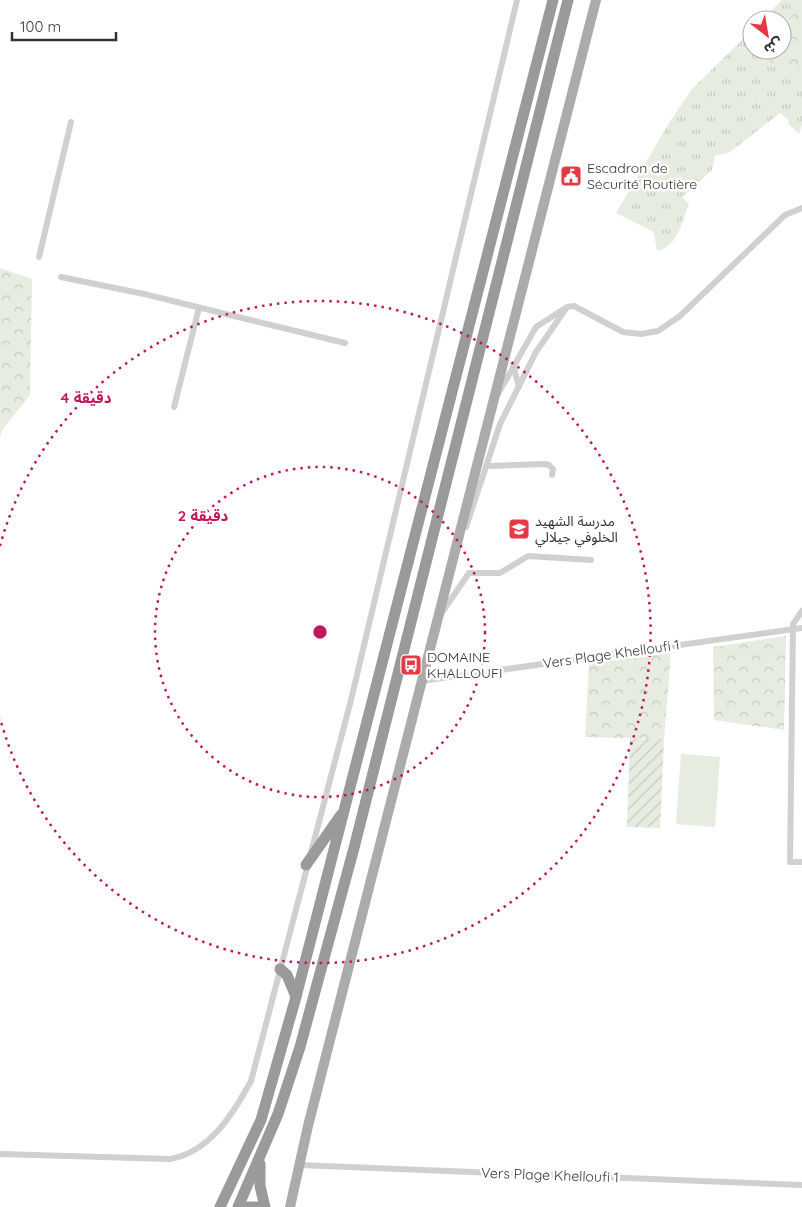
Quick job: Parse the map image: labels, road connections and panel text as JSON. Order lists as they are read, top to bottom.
{
  "streets": {
    "street": ["Vers Plage Khelloufi 1"]
  },
  "places": {
    "public building": ["Escadron de Sécurité Routière"],
    "school or university": ["مدرسة الشهيد الخلوفي جيلالي"],
    "bus stop": ["DOMAINE KHALLOUFI"]
  },
  "scale_bar": "100 m",
  "north": "bottom right",
  "rings": ["4 دقيقة", "2 دقيقة"]
}
